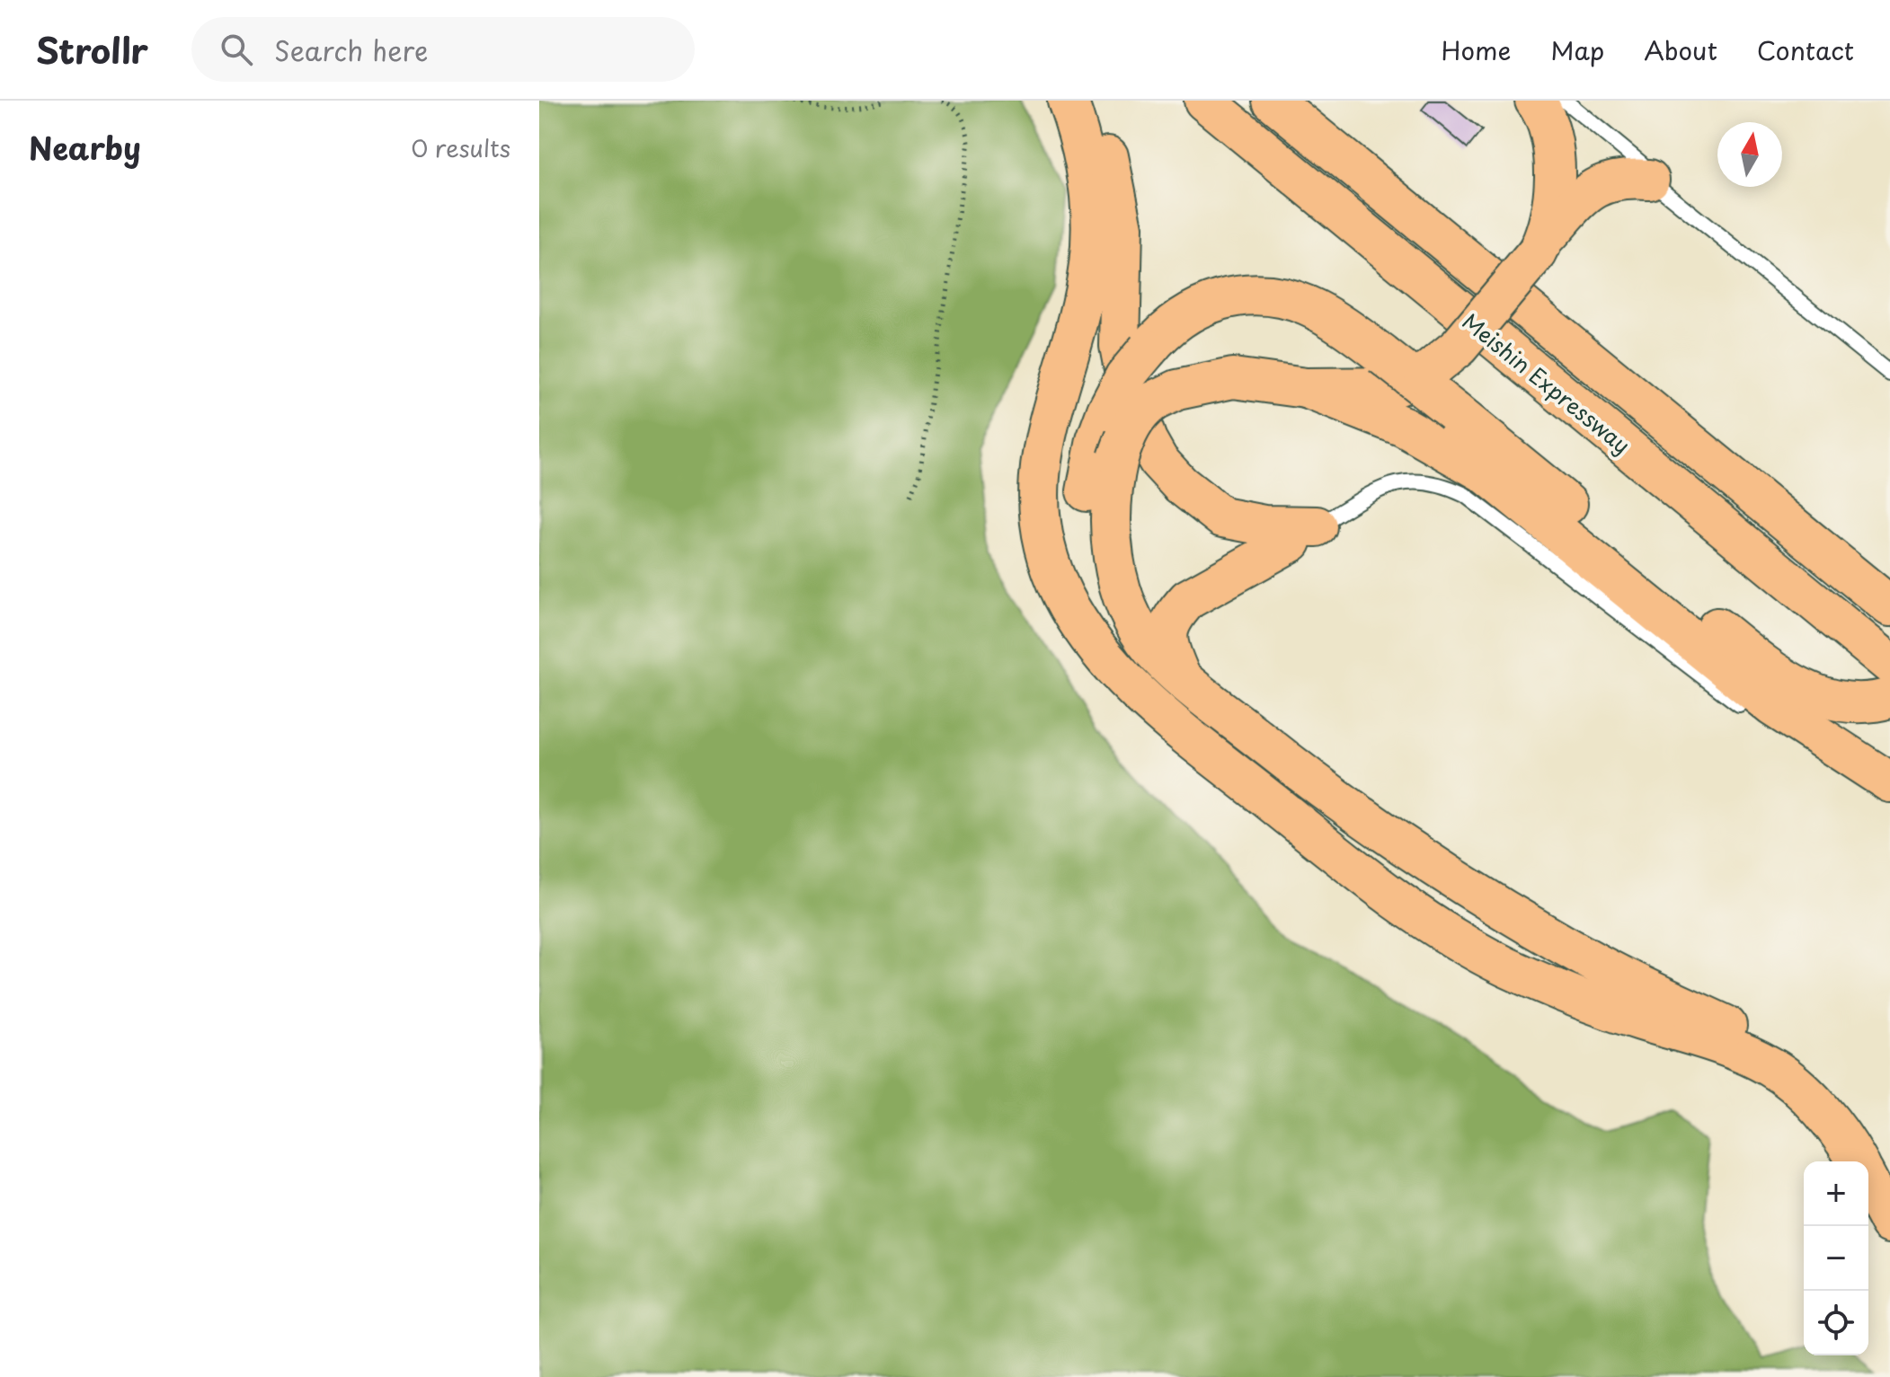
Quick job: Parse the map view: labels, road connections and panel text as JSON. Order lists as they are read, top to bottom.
{
  "streets": {
    "highway": ["Meishin Expressway"]
  },
  "north": "top",
  "page": {
    "header": "Strollr",
    "search": "Search here",
    "nav": [
      "Home",
      "Map",
      "About",
      "Contact"
    ],
    "heading": ["Nearby", "0 results"],
    "map_buttons": ["+", "−"]
  }
}
